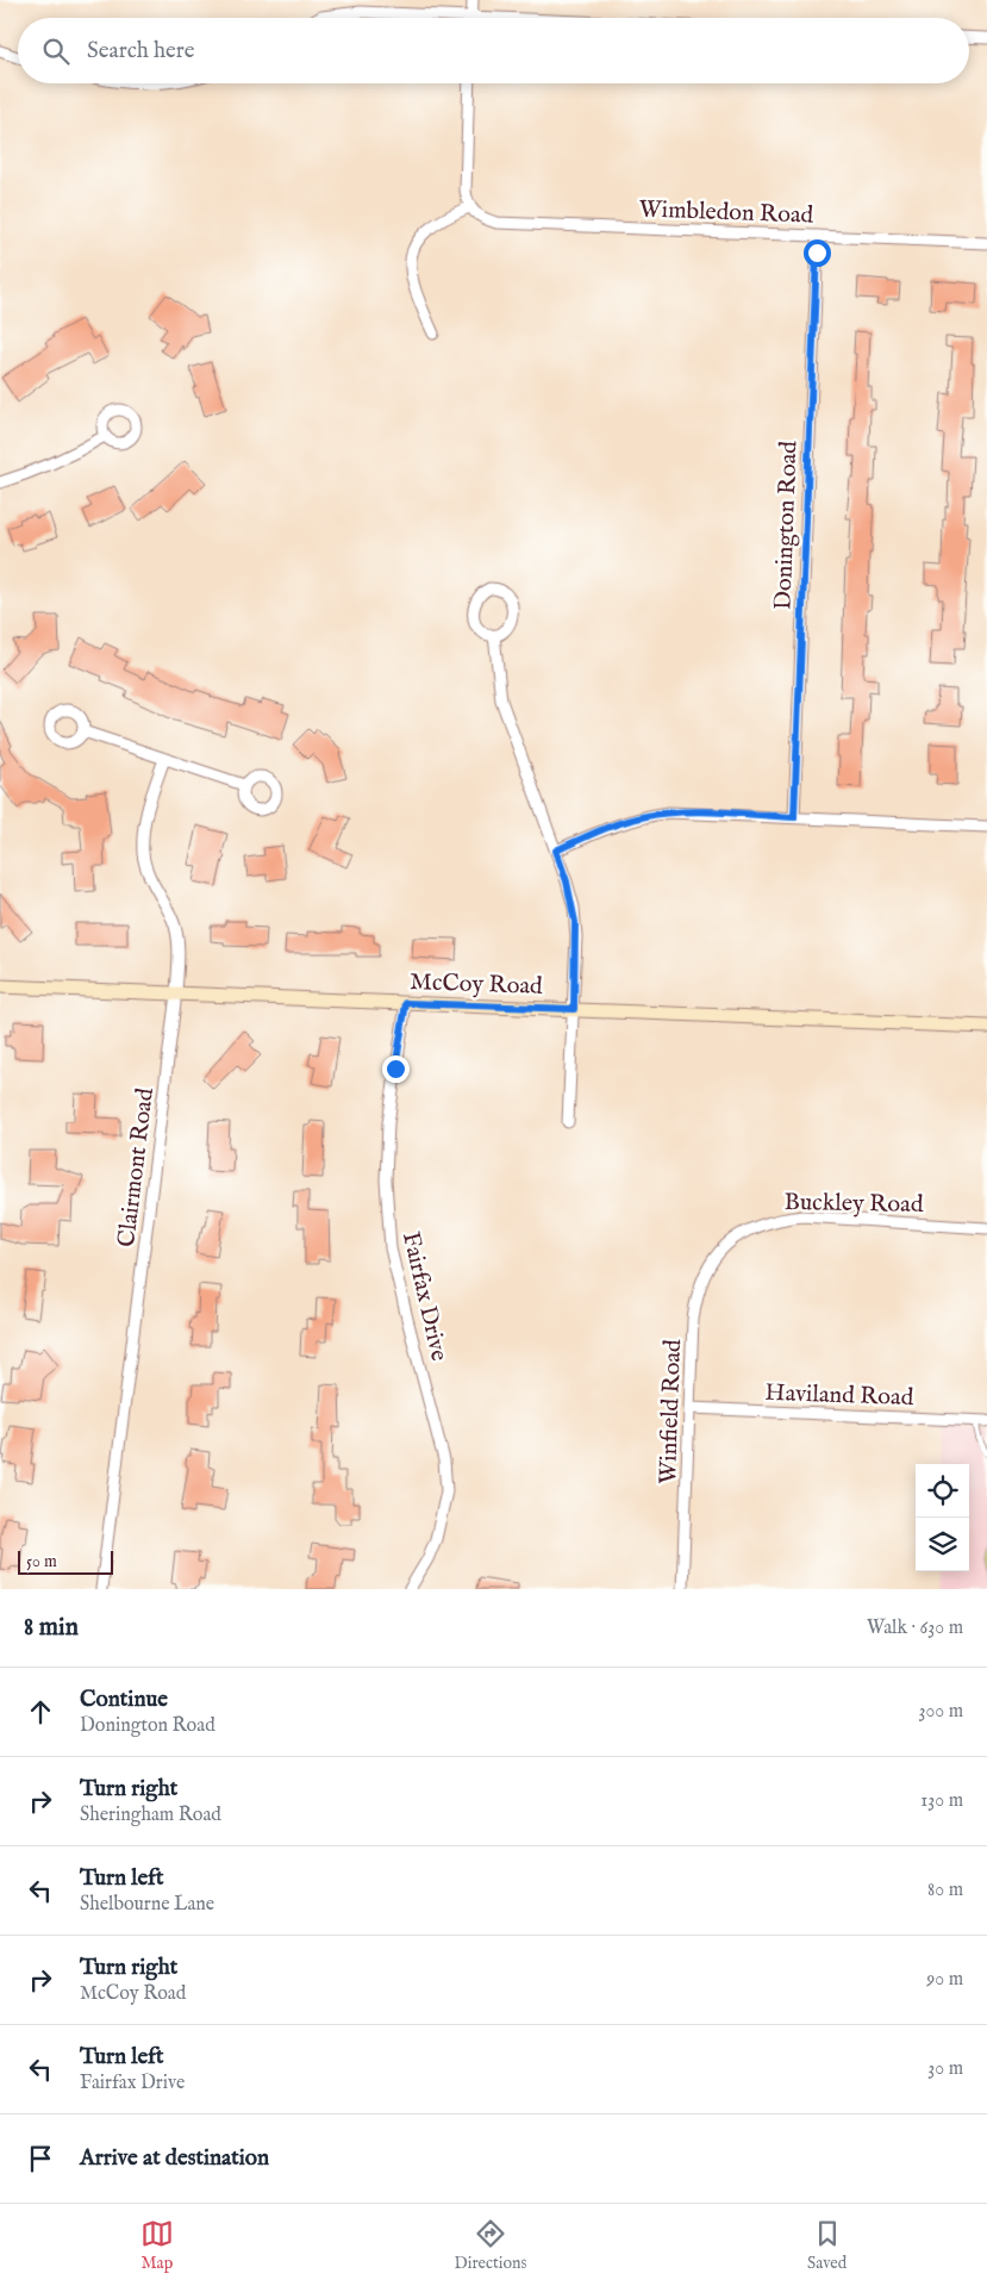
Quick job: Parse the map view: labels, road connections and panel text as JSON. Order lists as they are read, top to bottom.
{
  "streets": {
    "main road": ["McCoy Road"],
    "street": [
      "Wimbledon Road",
      "Donington Road",
      "Clairmont Road",
      "Buckley Road",
      "Fairfax Drive",
      "Haviland Road",
      "Winfield Road"
    ]
  },
  "crossings": [
    ["Wimbledon Road", "Donington Road"],
    ["McCoy Road", "Clairmont Road"],
    ["McCoy Road", "Fairfax Drive"],
    ["Buckley Road", "Winfield Road"],
    ["Haviland Road", "Winfield Road"]
  ],
  "scale_bar": "50 m",
  "page": {
    "search": "Search here",
    "scale": "50 m",
    "heading": ["8 min", "Walk · 630 m"],
    "list": [
      ["Continue", "Donington Road", "300 m"],
      ["Turn right", "Sheringham Road", "130 m"],
      ["Turn left", "Shelbourne Lane", "80 m"],
      ["Turn right", "McCoy Road", "90 m"],
      ["Turn left", "Fairfax Drive", "30 m"],
      "Arrive at destination"
    ],
    "nav": ["Map", "Directions", "Saved"]
  }
}
